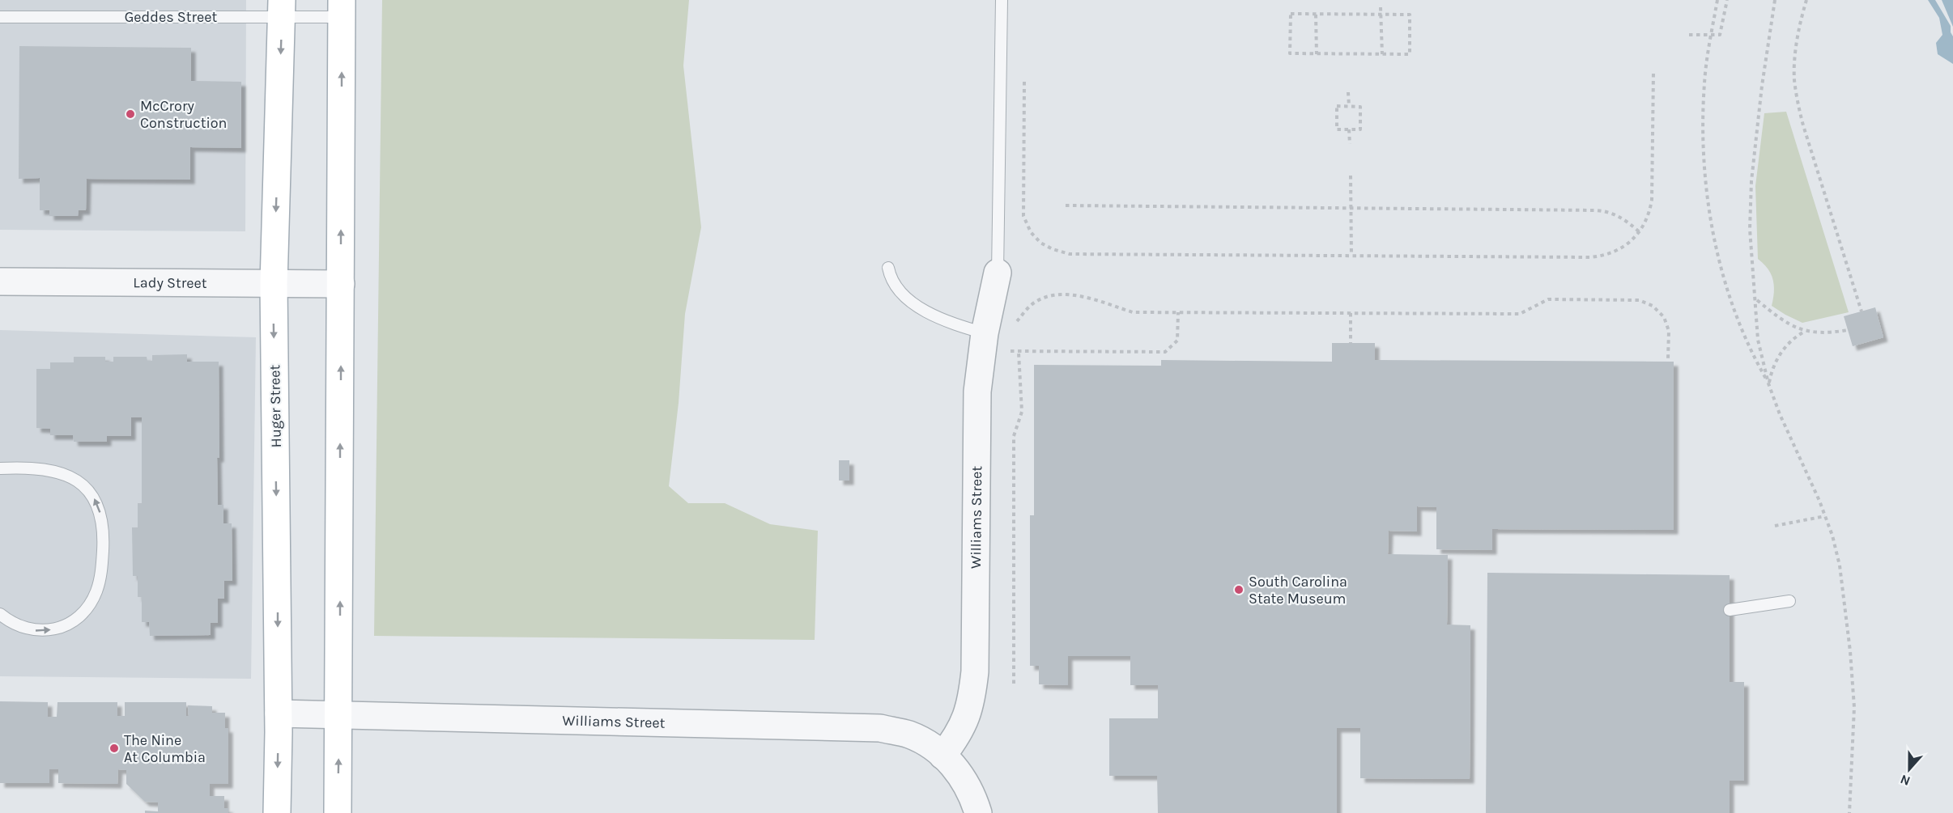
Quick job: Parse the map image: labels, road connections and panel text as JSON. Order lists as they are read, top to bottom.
{
  "streets": {
    "main road": ["Huger Street"],
    "street": ["Lady Street", "Williams Street"],
    "lane": ["Geddes Street"]
  },
  "crossings": [
    ["Geddes Street", "Huger Street"],
    ["Lady Street", "Huger Street"],
    ["Huger Street", "Williams Street"]
  ],
  "places": ["McCrory Construction", "South Carolina State Museum", "The Nine At Columbia"],
  "north": "bottom"
}
